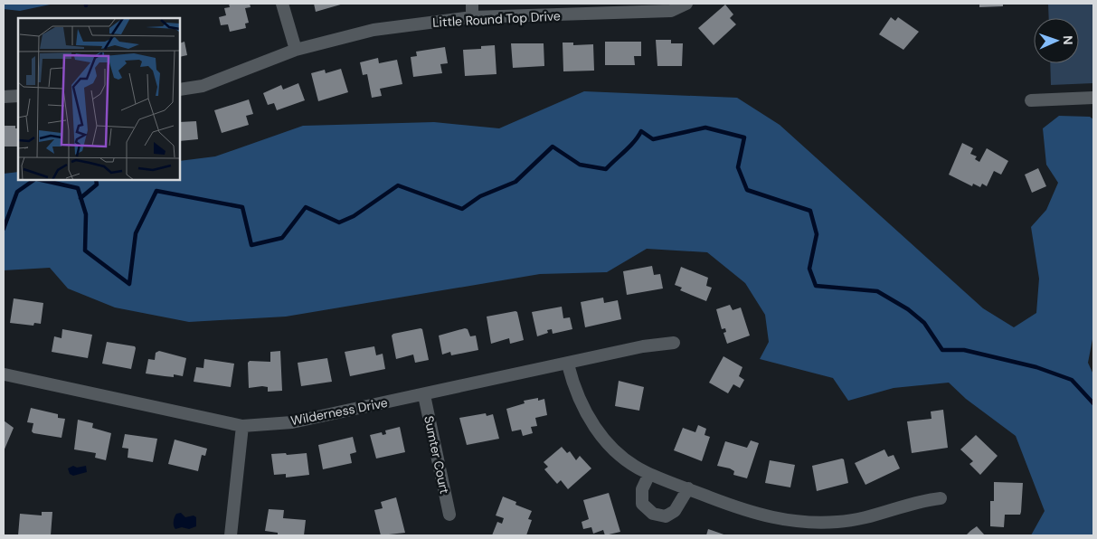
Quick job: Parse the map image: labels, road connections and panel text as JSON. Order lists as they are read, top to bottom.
{
  "streets": {
    "street": ["Little Round Top Drive", "Wilderness Drive", "Sumter Court"]
  },
  "crossings": [
    ["Wilderness Drive", "Sumter Court"]
  ],
  "north": "right"
}
